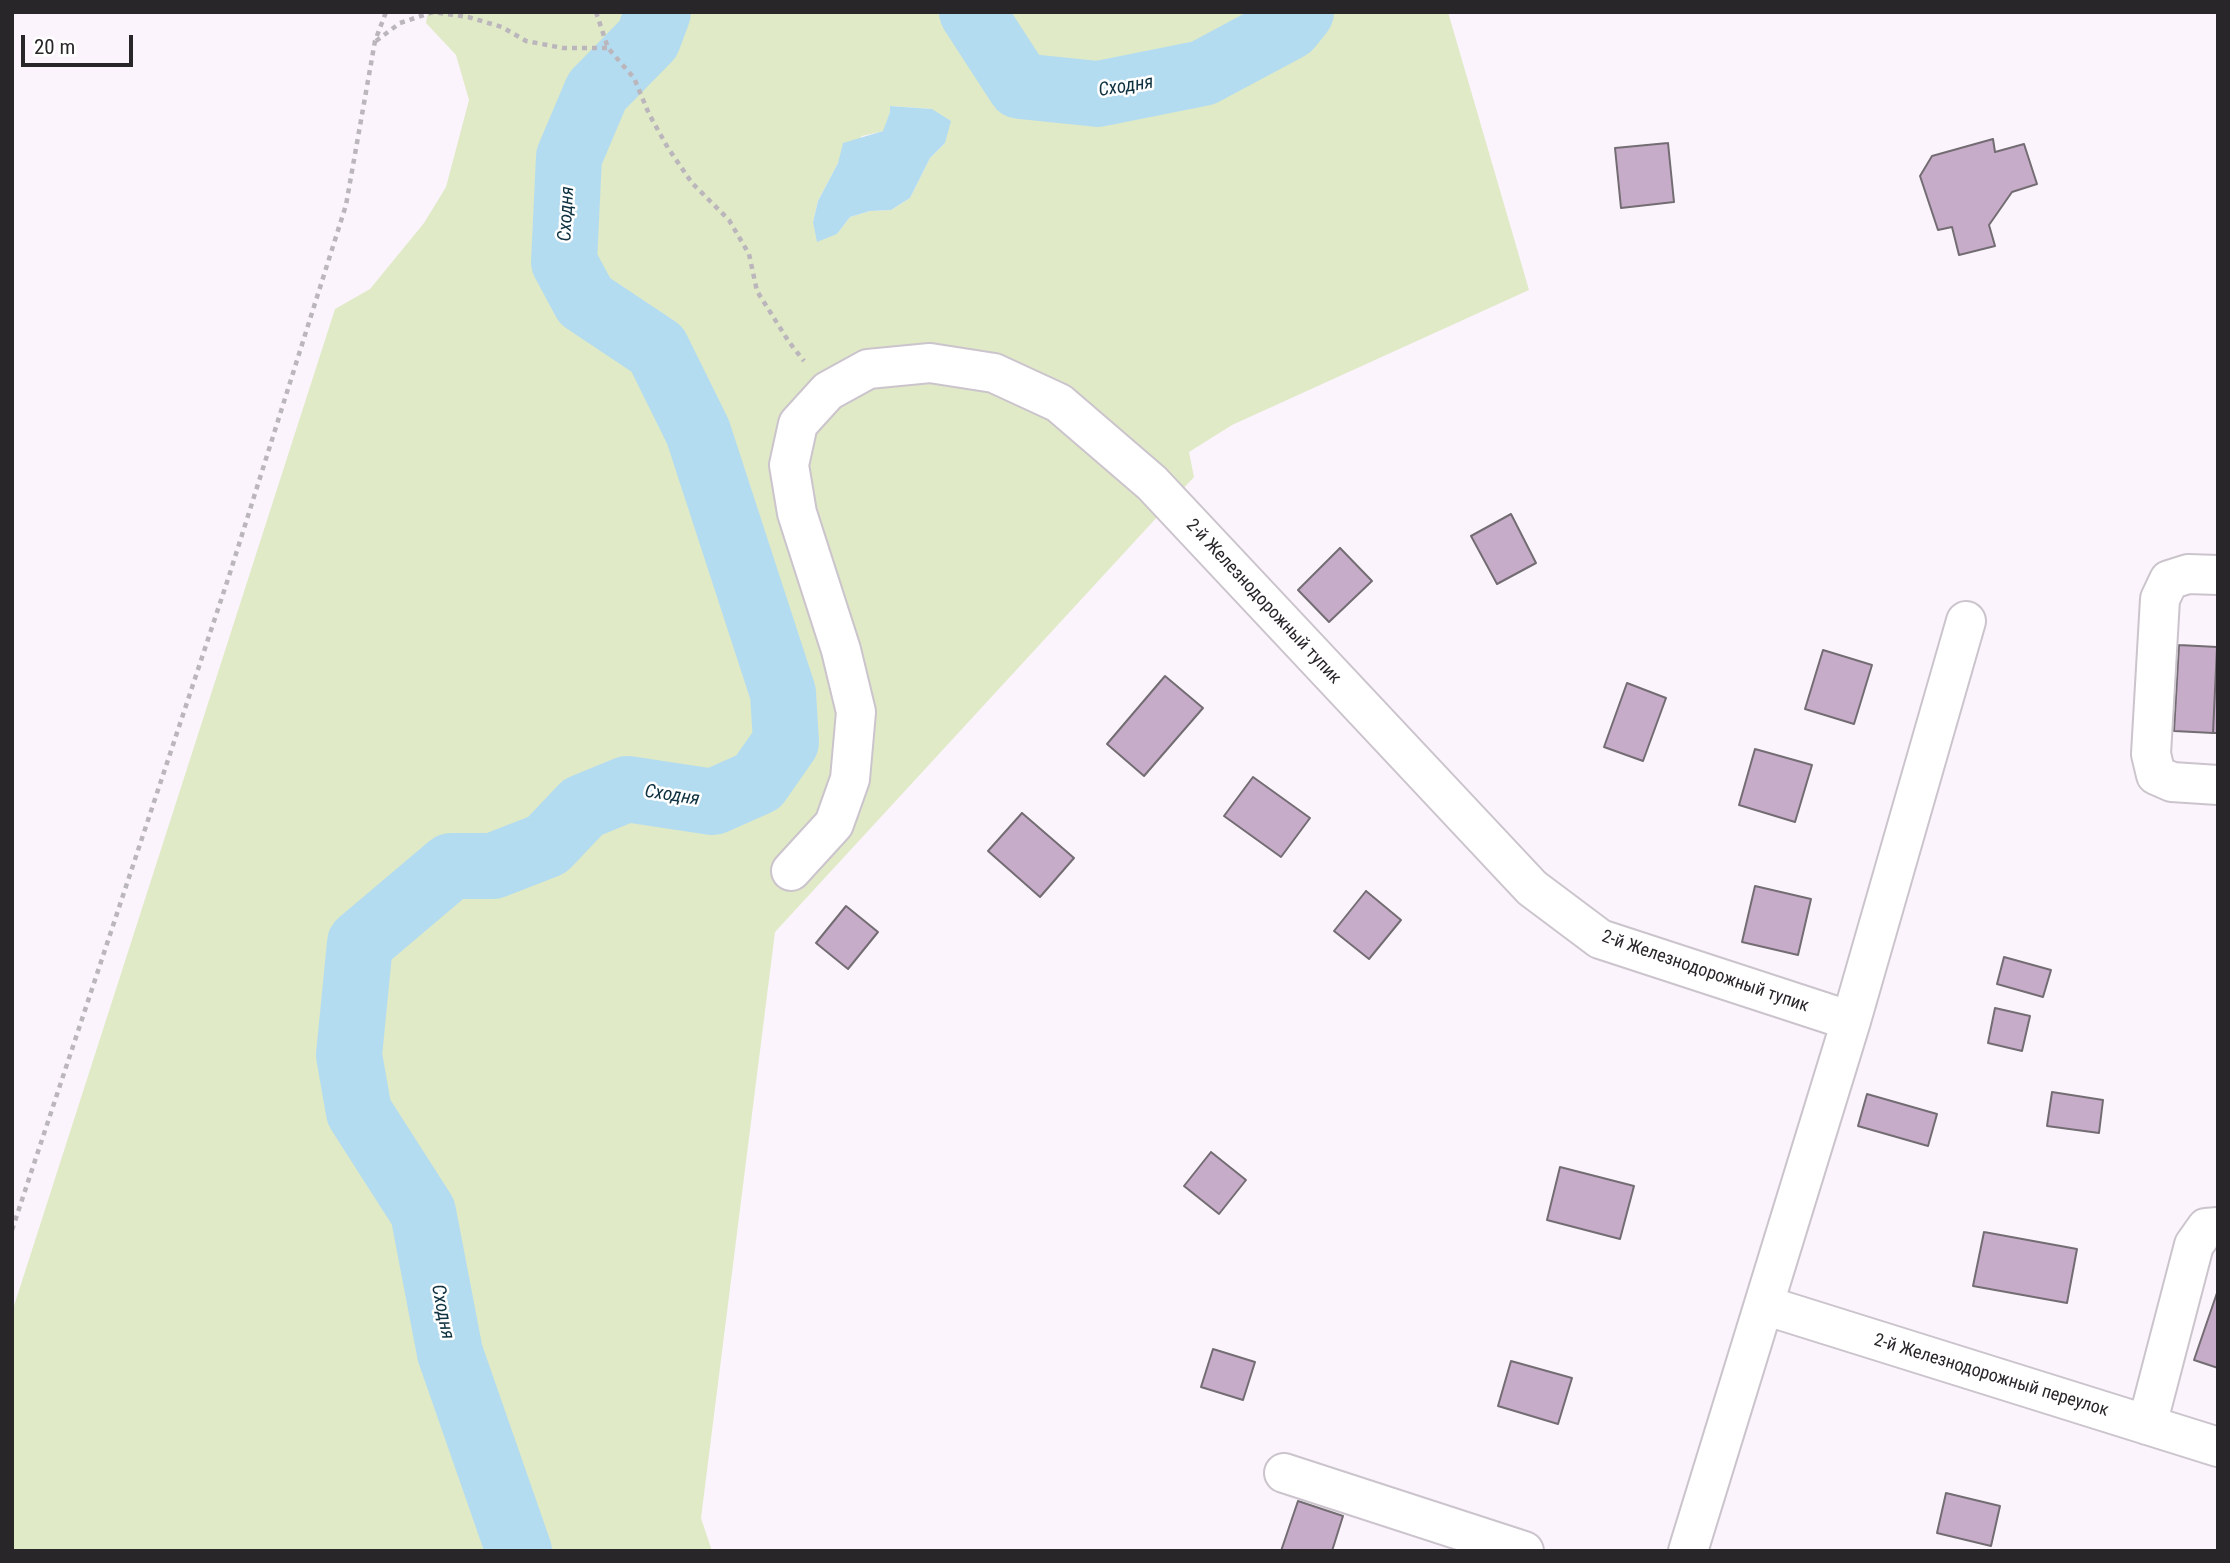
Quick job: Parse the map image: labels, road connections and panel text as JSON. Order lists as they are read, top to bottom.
{
  "streets": {
    "street": ["2-й Железнодорожный тупик", "2-й Железнодорожный переулок"]
  },
  "water": ["Сходня"],
  "scale_bar": "20 m"
}
